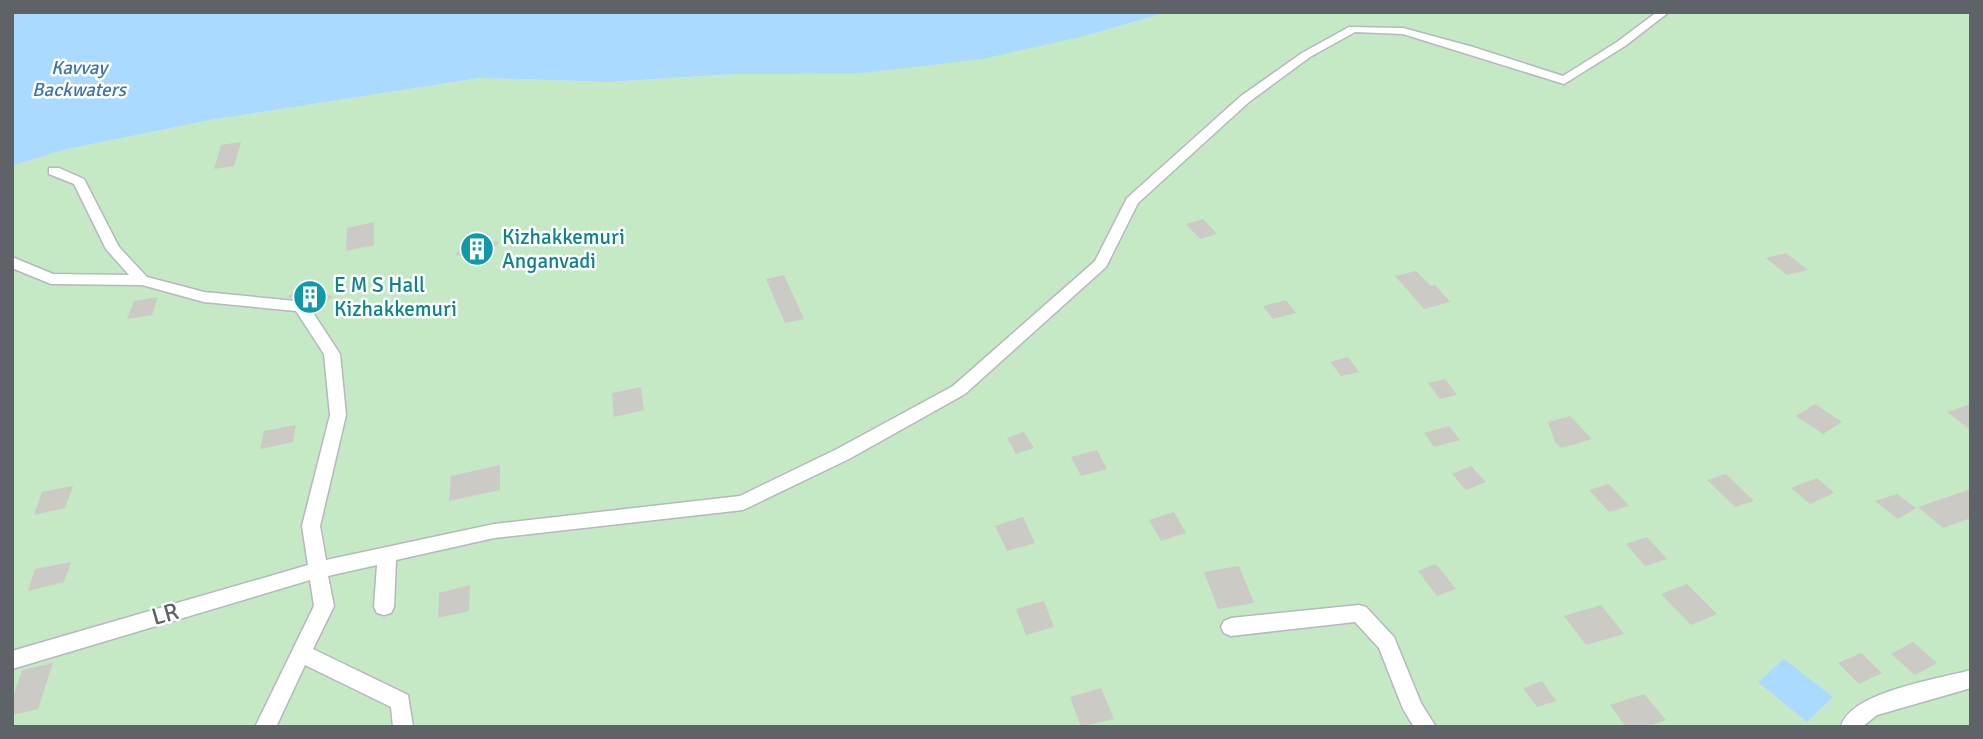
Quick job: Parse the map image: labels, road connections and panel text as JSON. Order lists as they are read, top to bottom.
{
  "streets": {
    "street": ["LR"]
  },
  "water": ["Kavvay Backwaters"],
  "places": {
    "building": ["Kizhakkemuri Anganvadi", "E M S Hall Kizhakkemuri"]
  }
}
